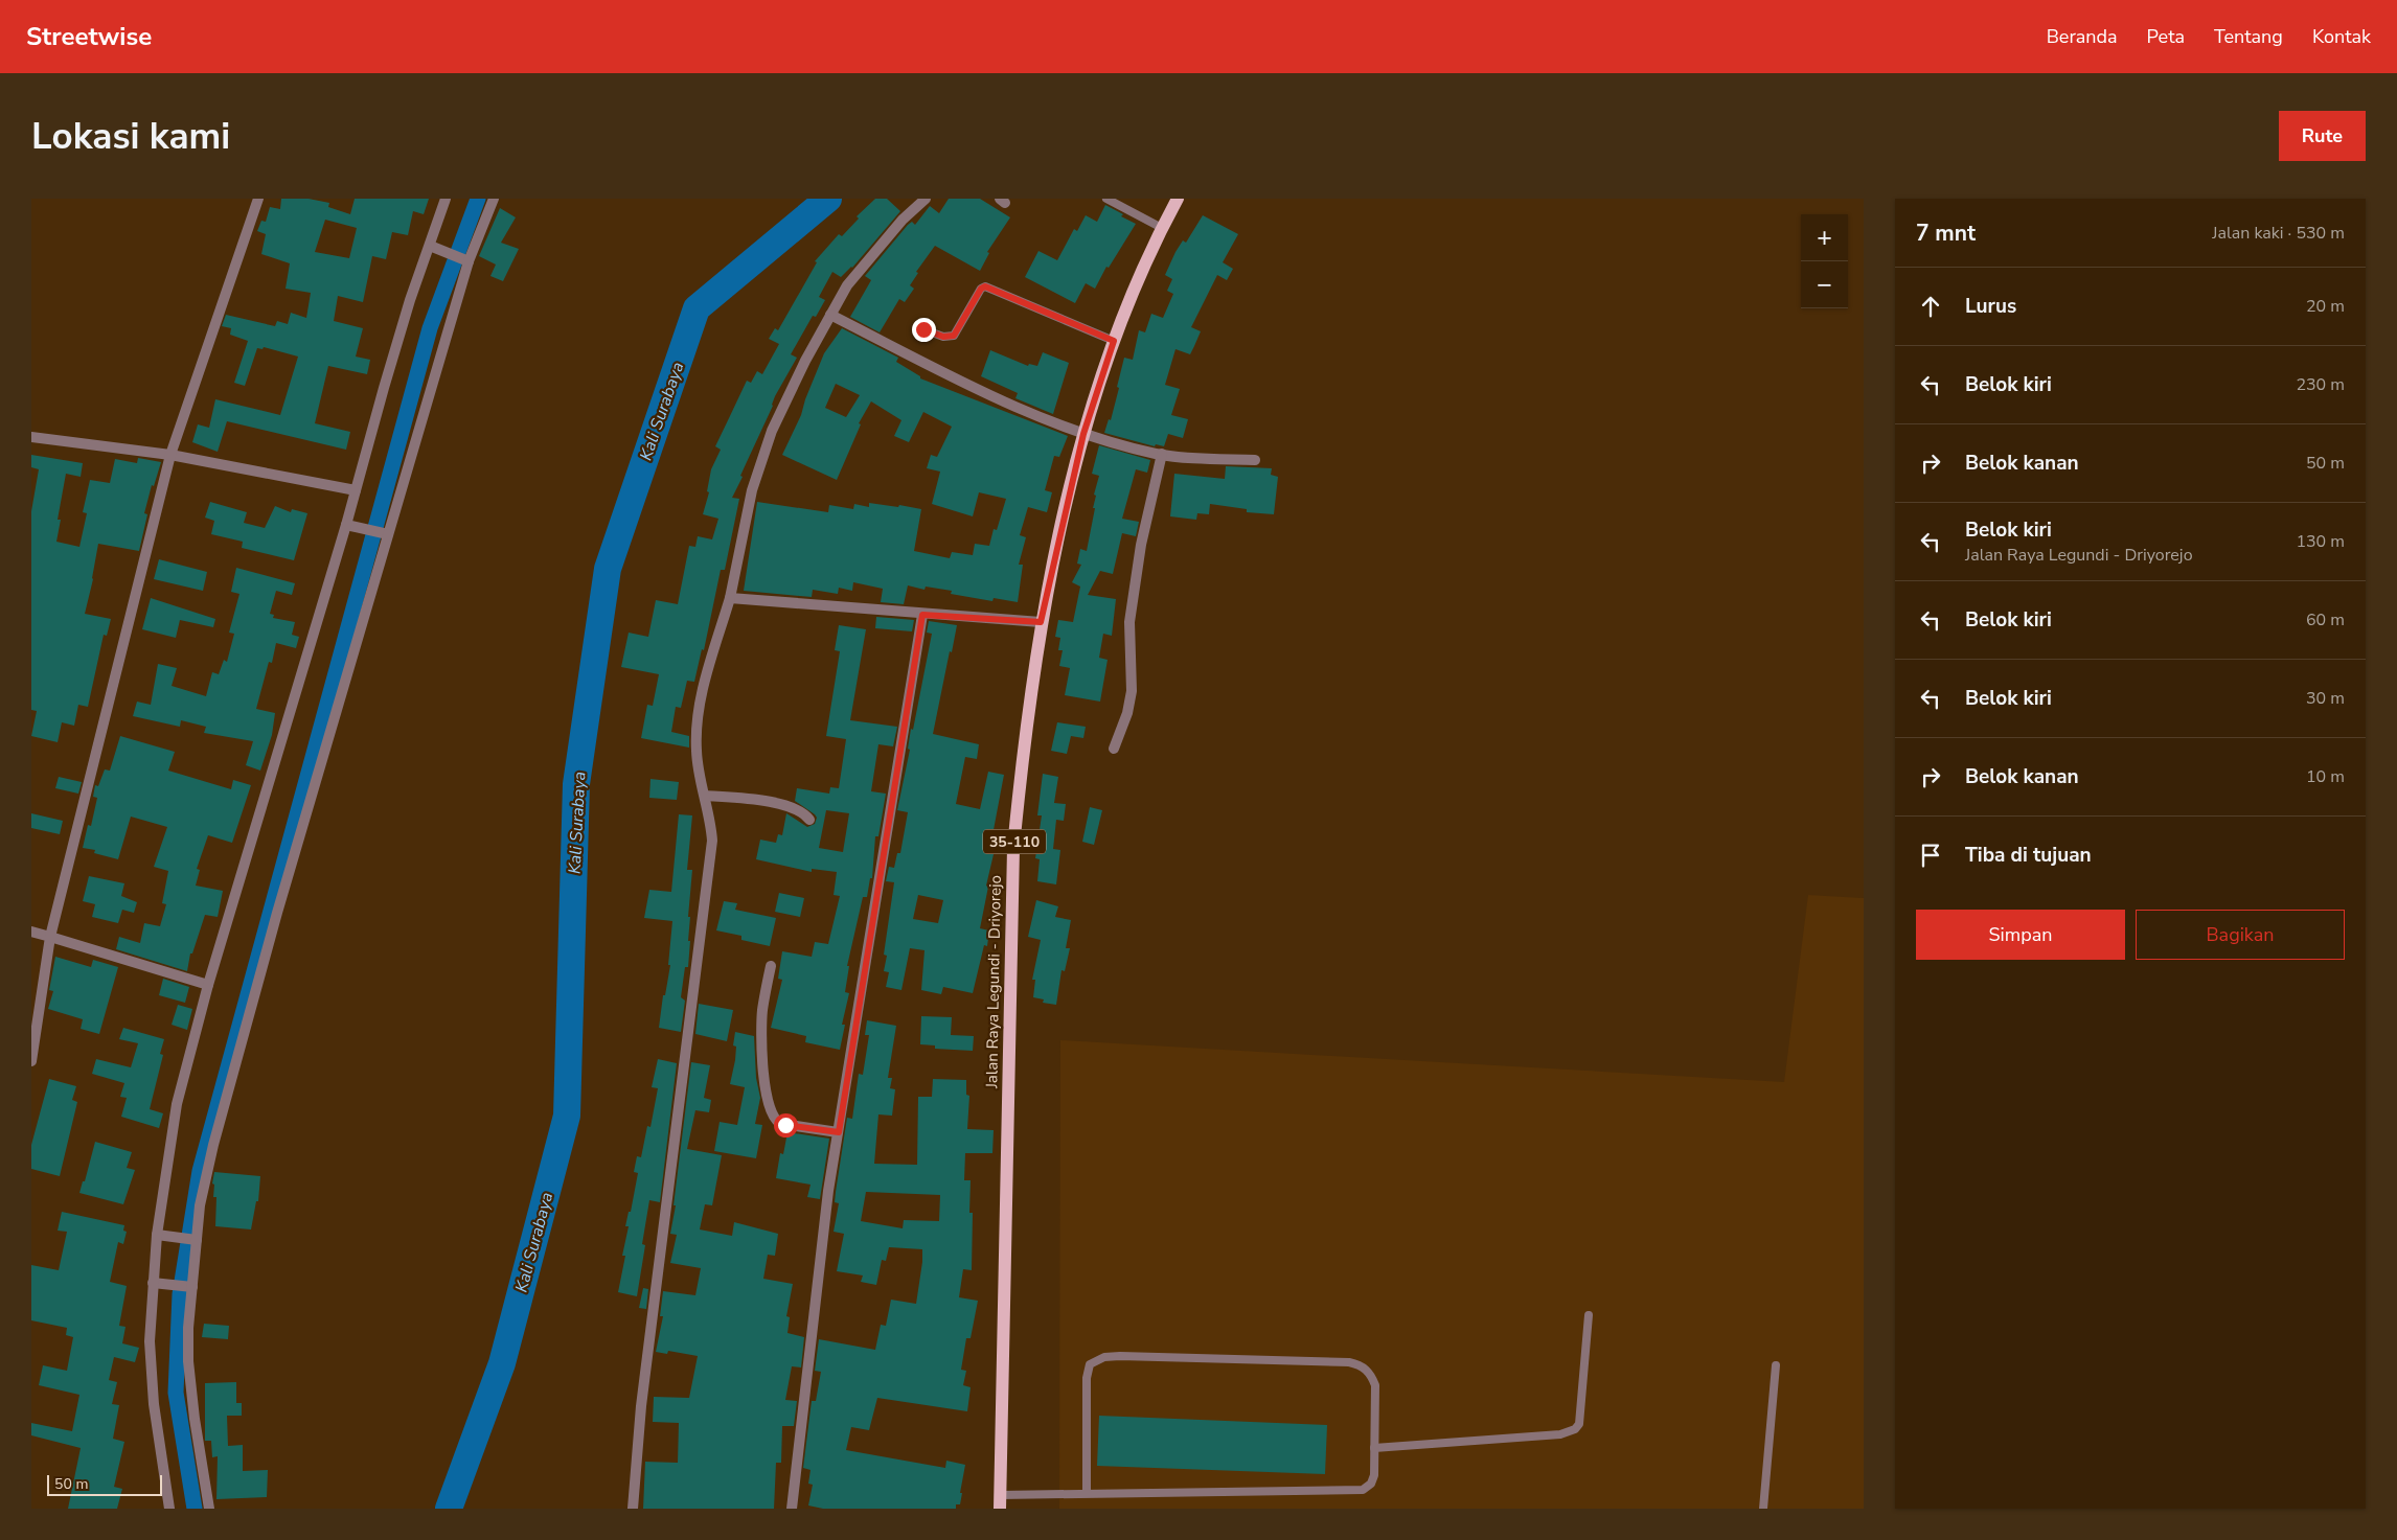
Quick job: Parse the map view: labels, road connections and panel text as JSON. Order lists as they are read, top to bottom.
{
  "streets": {
    "main road": ["35-110", "Jalan Raya Legundi - Driyorejo"]
  },
  "water": ["Kali Surabaya"],
  "scale_bar": "50 m",
  "page": {
    "header": "Streetwise",
    "nav": [
      "Beranda",
      "Peta",
      "Tentang",
      "Kontak"
    ],
    "buttons": [
      "Rute",
      ["Simpan", "Bagikan"]
    ],
    "title": "Lokasi kami",
    "heading": ["7 mnt", "Jalan kaki · 530 m"],
    "map_buttons": ["+", "−"],
    "list": [
      ["Lurus", "20 m"],
      ["Belok kiri", "230 m"],
      ["Belok kanan", "50 m"],
      ["Belok kiri", "Jalan Raya Legundi - Driyorejo", "130 m"],
      ["Belok kiri", "60 m"],
      ["Belok kiri", "30 m"],
      ["Belok kanan", "10 m"],
      "Tiba di tujuan"
    ],
    "scale": "50 m"
  }
}
